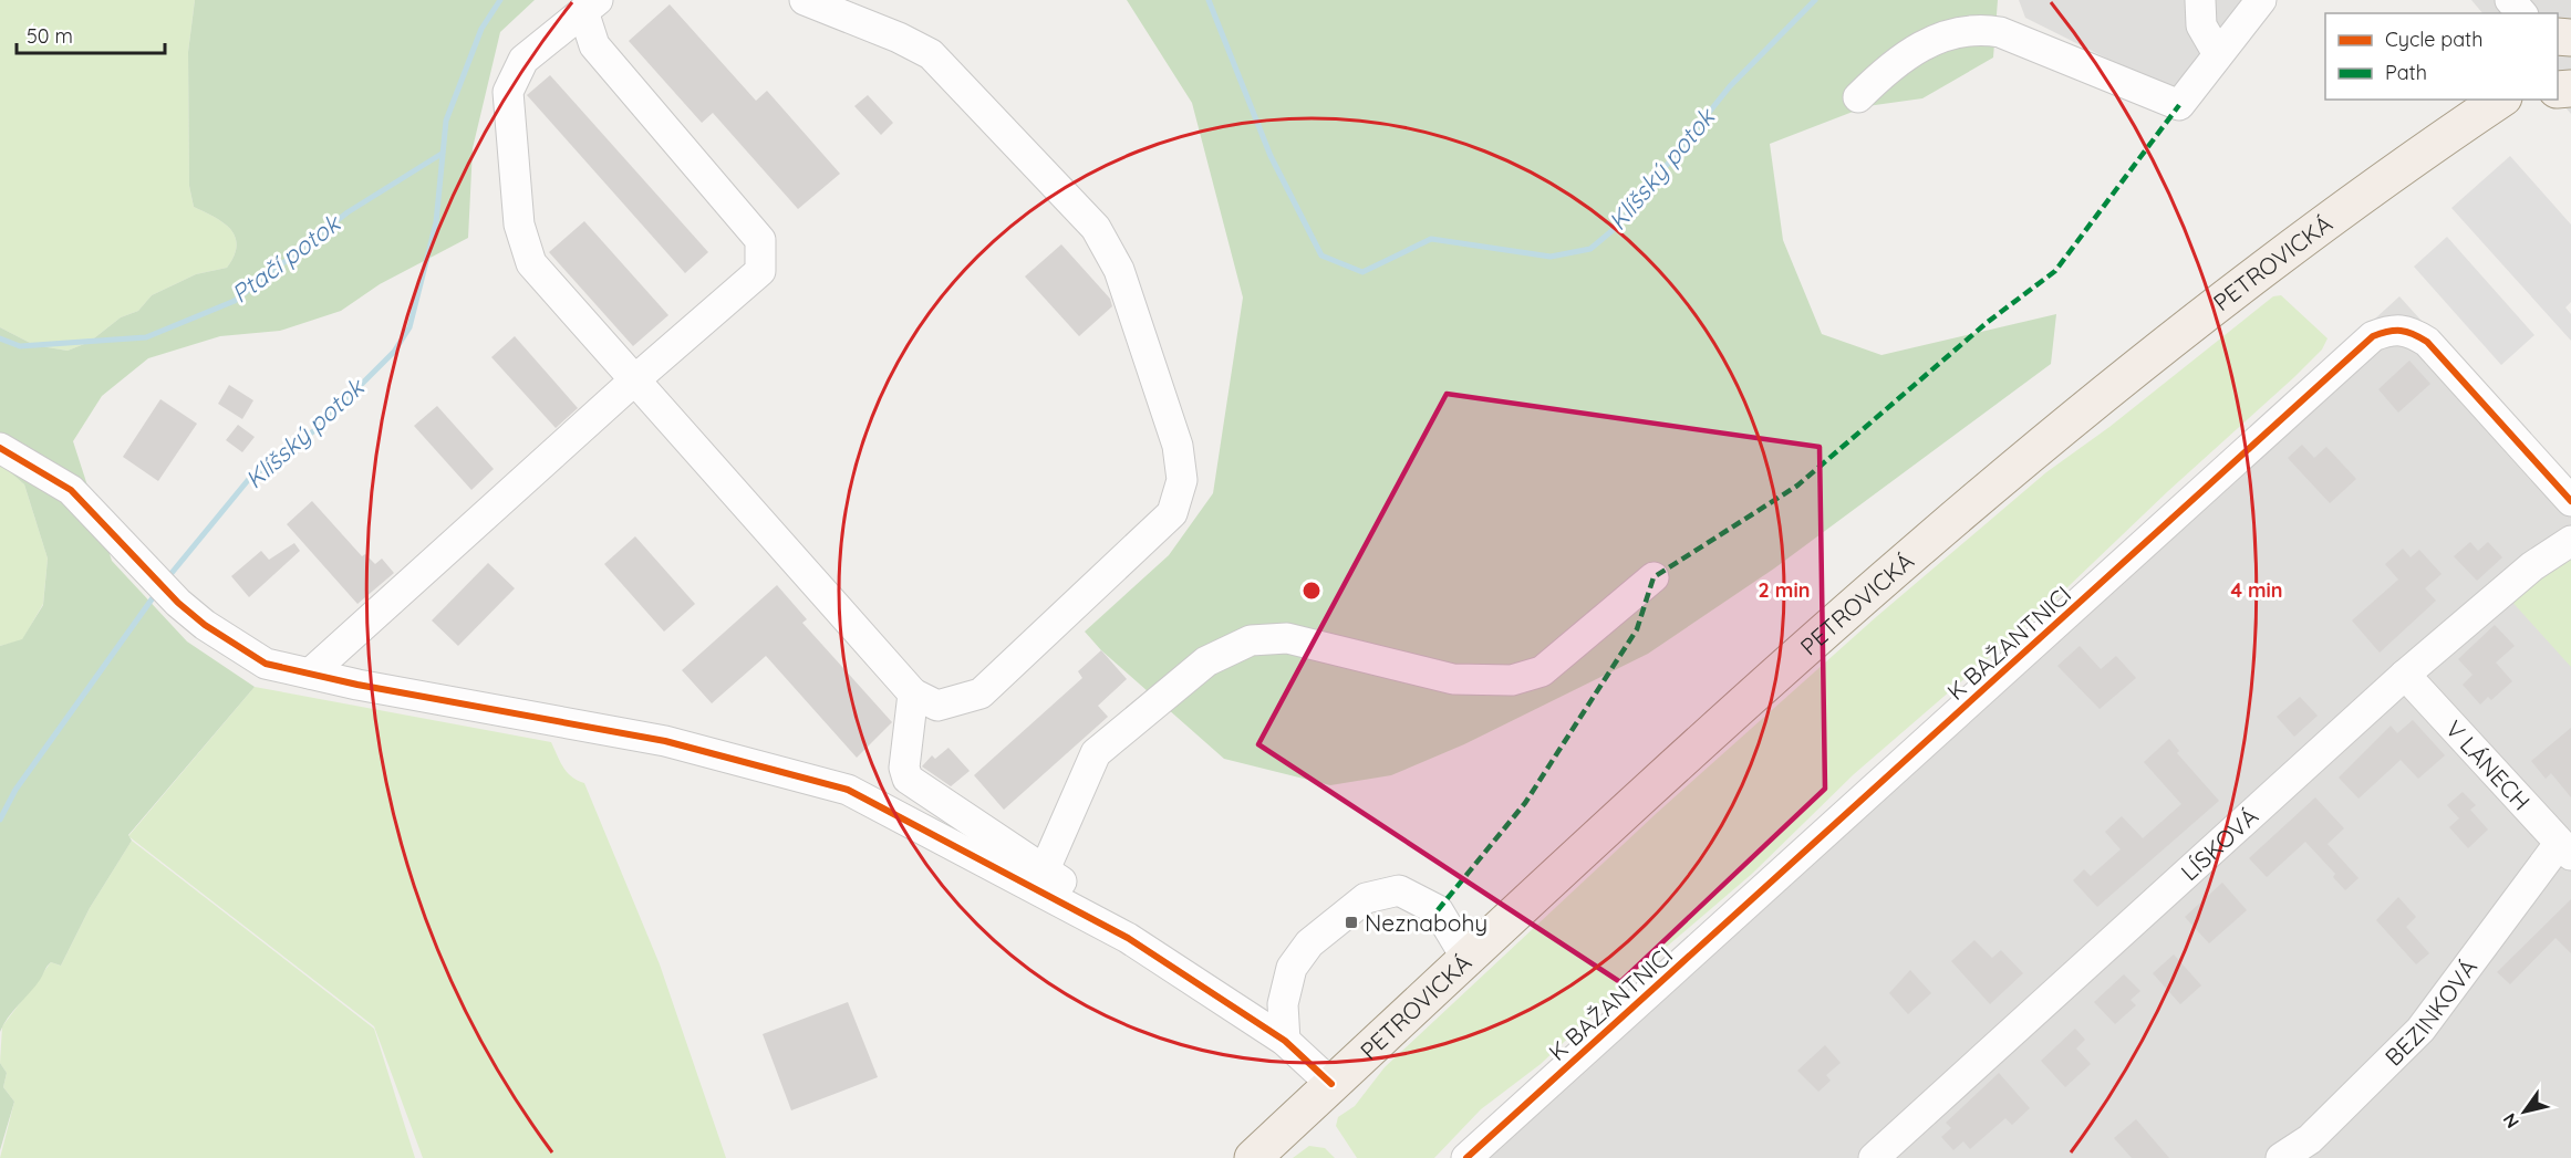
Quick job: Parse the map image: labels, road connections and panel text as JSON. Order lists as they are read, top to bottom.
{
  "streets": {
    "main road": ["PETROVICKÁ"],
    "street": [
      "K BAŽANTNICI",
      "V LÁNECH",
      "LÍSKOVÁ",
      "BEZINKOVÁ"
    ]
  },
  "crossings": [
    ["V LÁNECH", "LÍSKOVÁ"],
    ["V LÁNECH", "BEZINKOVÁ"]
  ],
  "water": ["Klíšský potok", "Ptačí potok"],
  "places": {
    "transit": ["Neznabohy"]
  },
  "legend": ["Cycle path", "Path"],
  "scale_bar": "50 m",
  "north": "bottom left",
  "rings": ["2 min", "4 min"]
}
